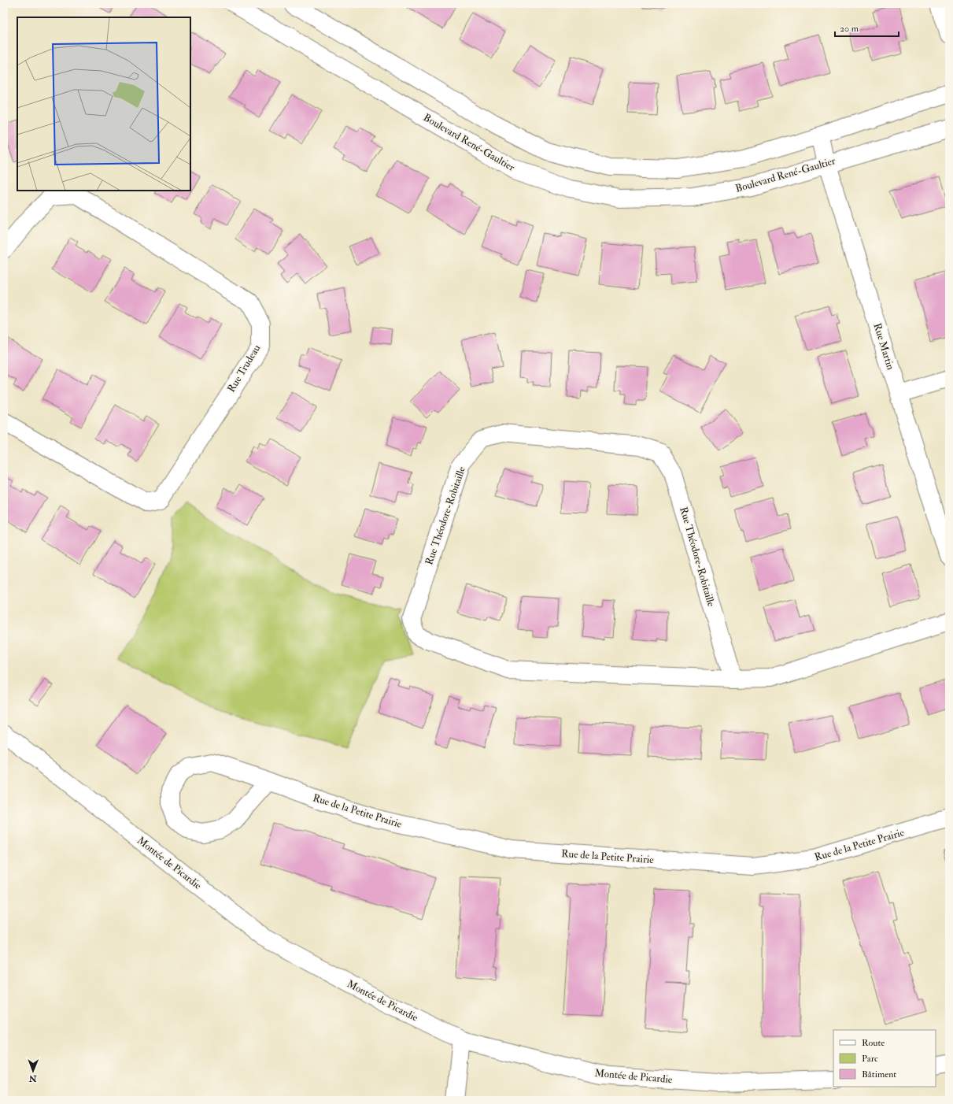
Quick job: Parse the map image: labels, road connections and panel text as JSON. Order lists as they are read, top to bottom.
{
  "streets": {
    "street": [
      "Boulevard René-Gaultier",
      "Rue Martin",
      "Rue Trudeau",
      "Rue Théodore-Robitaille",
      "Rue de la Petite Prairie",
      "Montée de Picardie"
    ]
  },
  "crossings": [
    ["Boulevard René-Gaultier", "Rue Martin"]
  ],
  "legend": ["Route", "Parc", "Bâtiment"],
  "scale_bar": "20 m",
  "north": "bottom"
}
